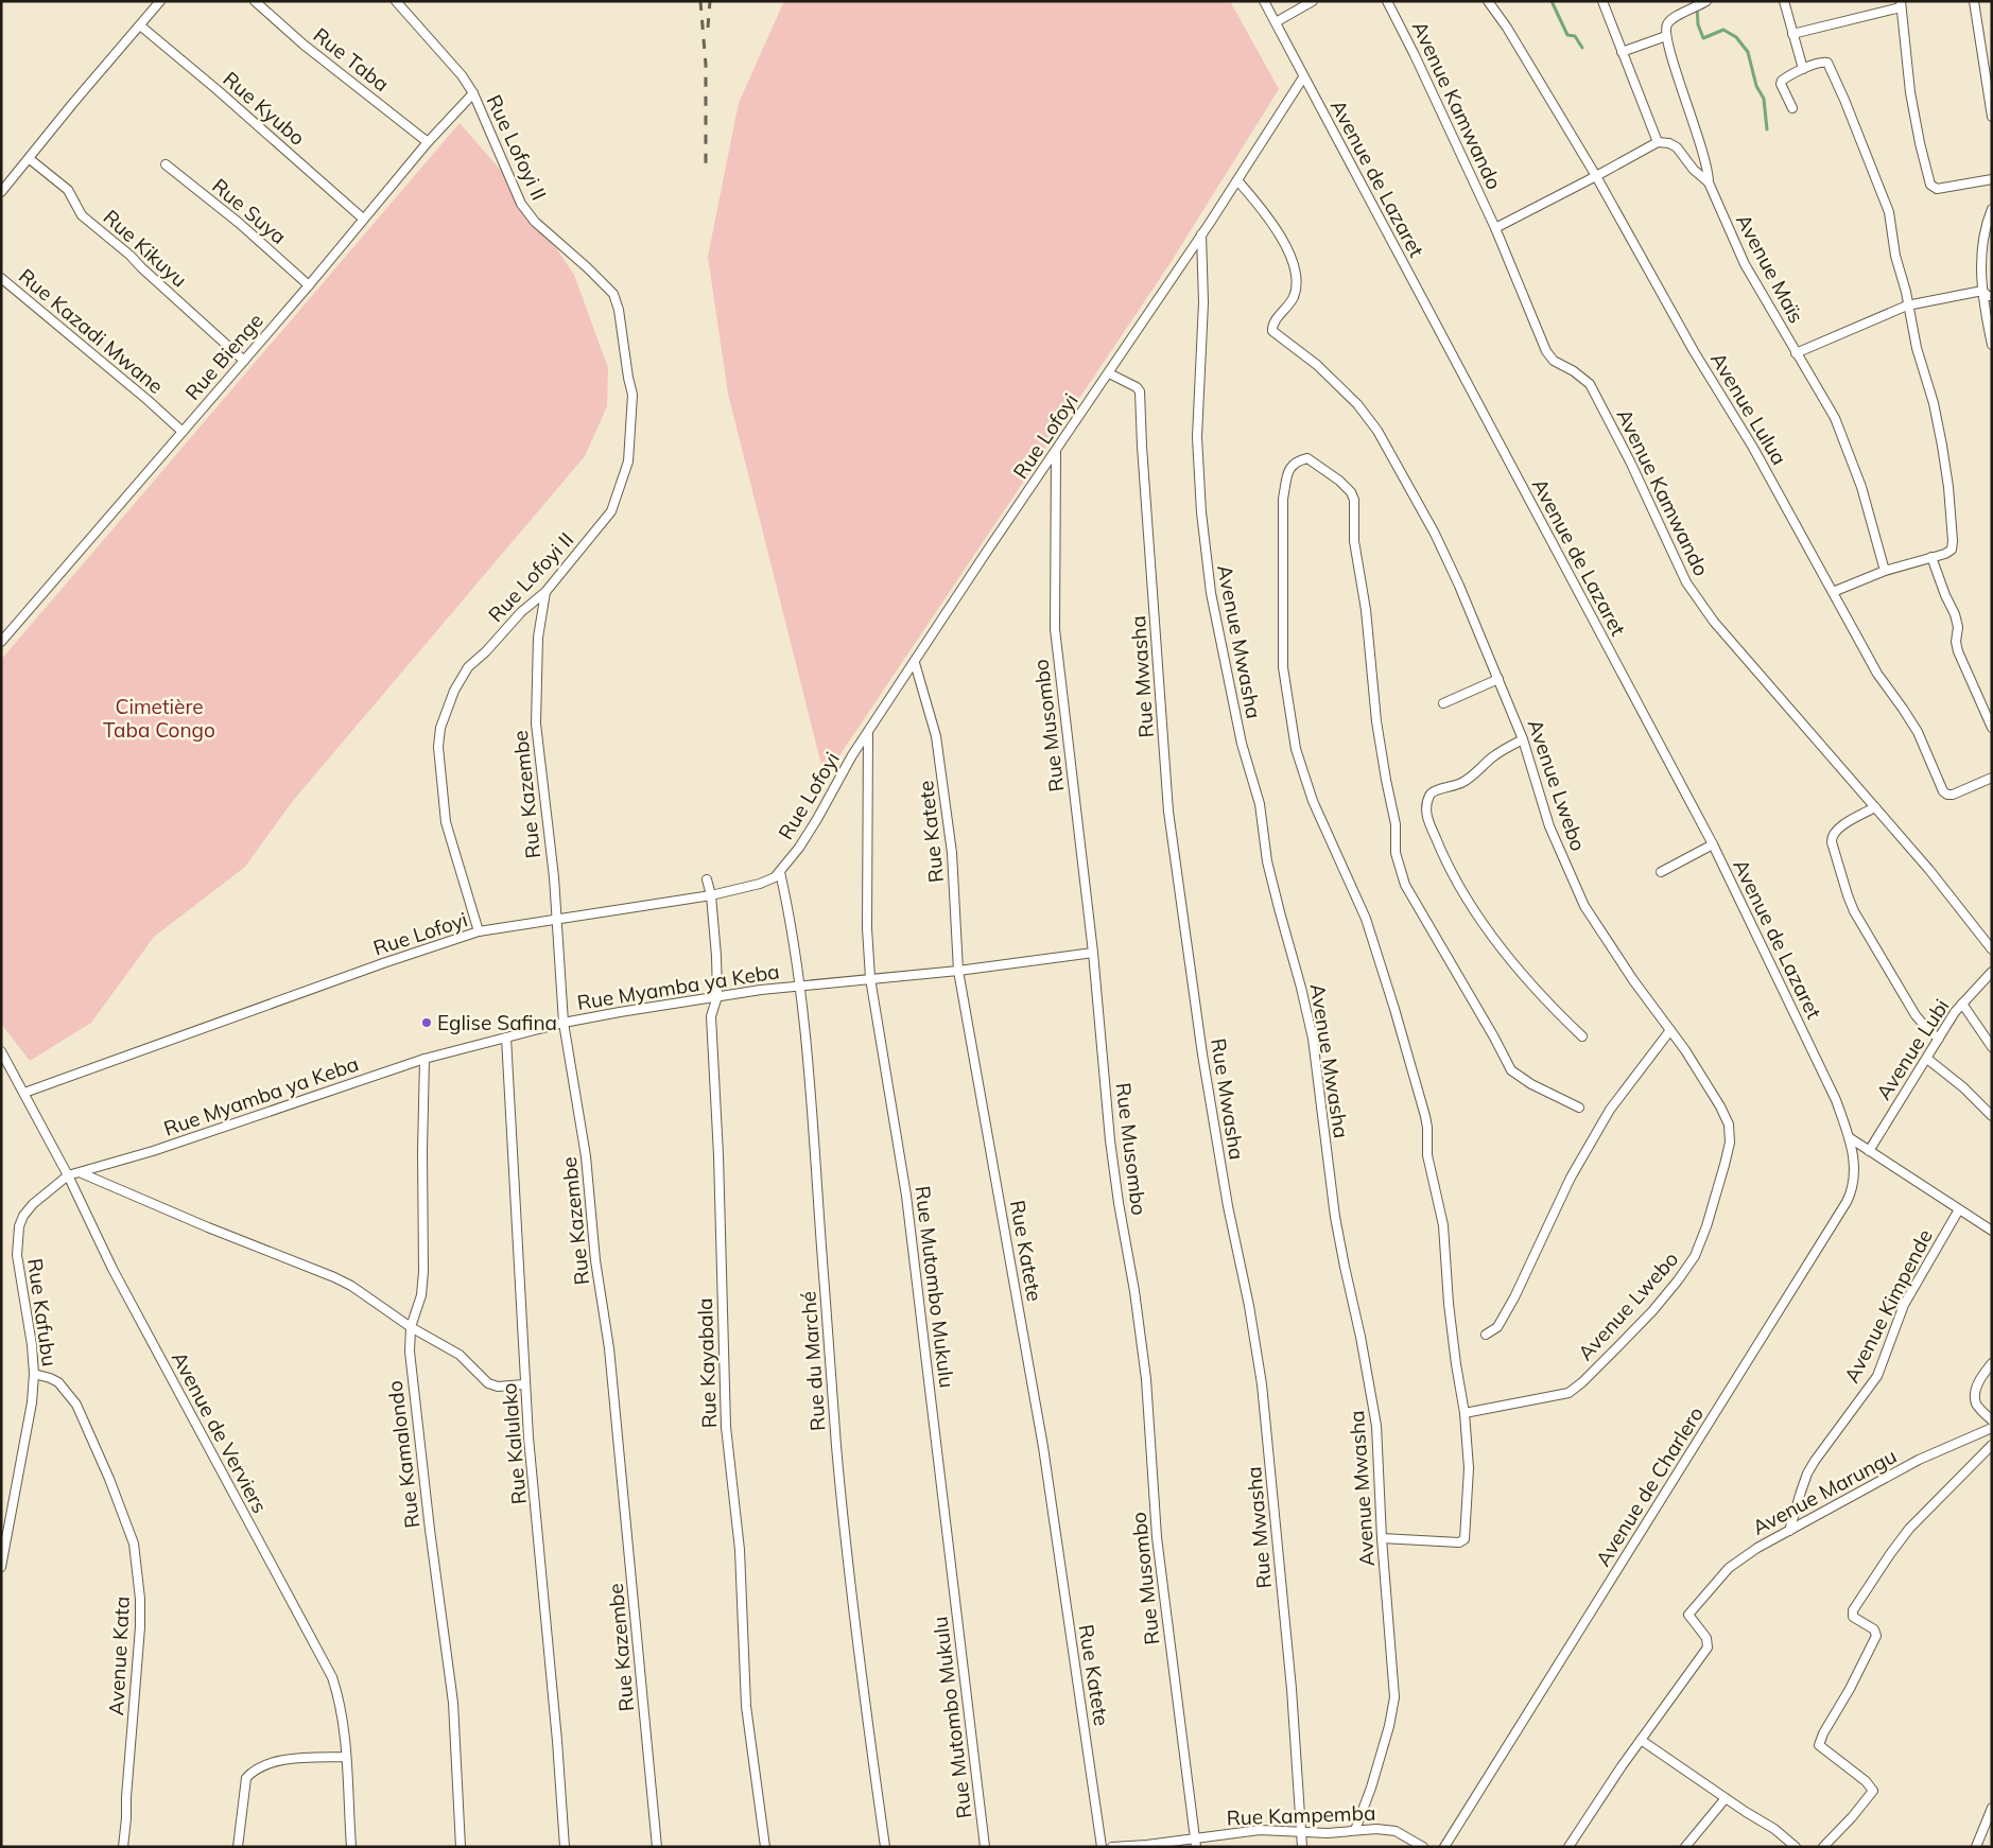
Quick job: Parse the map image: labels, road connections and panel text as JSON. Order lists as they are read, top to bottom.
{
  "streets": {
    "street": [
      "Rue Taba",
      "Avenue Kamwando",
      "Rue Kyubo",
      "Rue Lofoyi II",
      "Avenue de Lazaret",
      "Rue Suya",
      "Rue Kikuyu",
      "Avenue Maïs",
      "Rue Kazadi Mwane",
      "Rue Bienge",
      "Avenue Lulua",
      "Rue Lofoyi",
      "Avenue Mwasha",
      "Rue Mwasha",
      "Rue Musombo",
      "Avenue Lwebo",
      "Rue Kazembe",
      "Rue Katete",
      "Rue Myamba ya Keba",
      "Avenue Lubi",
      "Rue Mutombo Mukulu",
      "Avenue Kimpende",
      "Rue Kafubu",
      "Rue du Marché",
      "Rue Kayabala",
      "Avenue de Verviers",
      "Rue Kalulako",
      "Rue Kamalondo",
      "Avenue de Charlero",
      "Avenue Marungu",
      "Avenue Kata",
      "Rue Kampemba"
    ]
  },
  "crossings": [
    ["Rue Taba", "Rue Bienge"],
    ["Rue Kyubo", "Rue Bienge"],
    ["Rue Lofoyi II", "Rue Bienge"],
    ["Rue Lofoyi II", "Rue Lofoyi"],
    ["Rue Lofoyi II", "Rue Kazembe"],
    ["Avenue de Lazaret", "Rue Lofoyi"],
    ["Avenue de Lazaret", "Avenue de Charlero"],
    ["Rue Suya", "Rue Bienge"],
    ["Rue Kikuyu", "Rue Bienge"],
    ["Rue Kazadi Mwane", "Rue Bienge"],
    ["Rue Lofoyi", "Avenue Mwasha"],
    ["Rue Lofoyi", "Rue Mwasha"],
    ["Rue Lofoyi", "Rue Musombo"],
    ["Rue Lofoyi", "Avenue Lwebo"],
    ["Rue Lofoyi", "Rue Kazembe"],
    ["Rue Lofoyi", "Rue Katete"],
    ["Rue Lofoyi", "Rue Mutombo Mukulu"],
    ["Rue Lofoyi", "Rue du Marché"],
    ["Rue Lofoyi", "Rue Kayabala"],
    ["Rue Lofoyi", "Avenue de Verviers"],
    ["Avenue Mwasha", "Rue Kampemba"],
    ["Rue Mwasha", "Rue Kampemba"],
    ["Rue Musombo", "Rue Myamba ya Keba"],
    ["Rue Musombo", "Rue Kampemba"],
    ["Rue Kazembe", "Rue Myamba ya Keba"],
    ["Rue Katete", "Rue Myamba ya Keba"],
    ["Rue Myamba ya Keba", "Rue Mutombo Mukulu"],
    ["Rue Myamba ya Keba", "Rue Kafubu"],
    ["Rue Myamba ya Keba", "Rue du Marché"],
    ["Rue Myamba ya Keba", "Rue Kayabala"],
    ["Rue Myamba ya Keba", "Avenue de Verviers"],
    ["Rue Myamba ya Keba", "Rue Kalulako"],
    ["Rue Myamba ya Keba", "Rue Kamalondo"],
    ["Avenue Kimpende", "Avenue Marungu"],
    ["Rue Kafubu", "Avenue de Verviers"],
    ["Rue Kafubu", "Avenue Kata"]
  ],
  "parks": ["Cimetière Taba Congo"],
  "places": ["Eglise Safina"]
}
